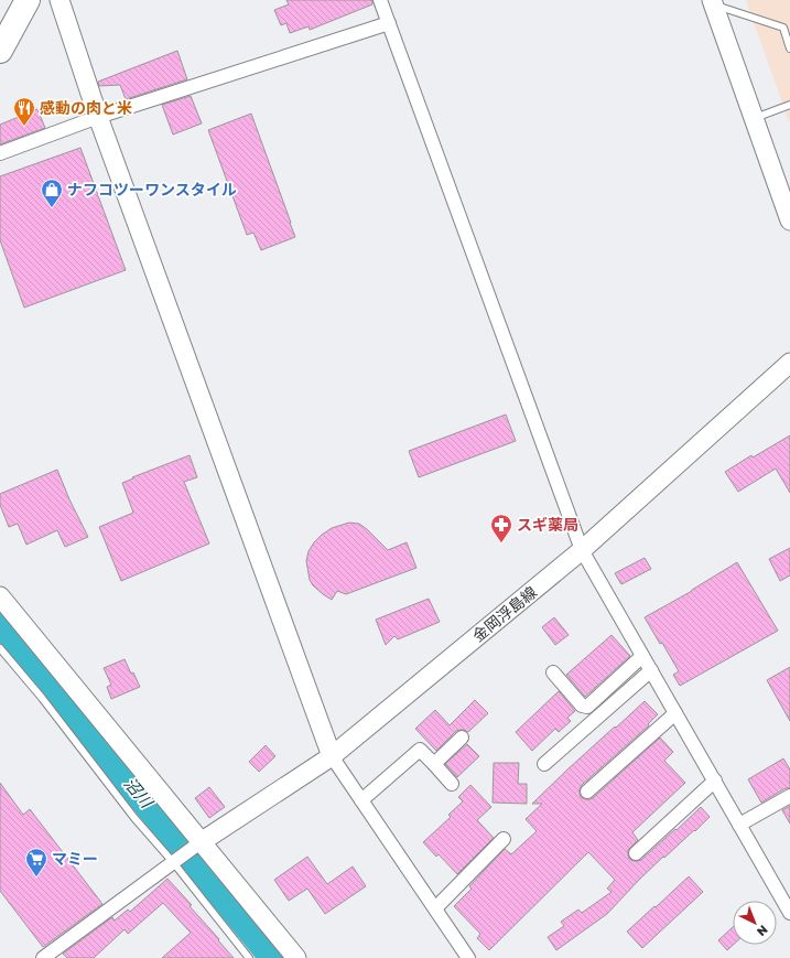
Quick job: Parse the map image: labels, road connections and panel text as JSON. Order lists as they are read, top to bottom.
{
  "streets": {
    "street": ["金岡浮島線"]
  },
  "water": ["沼川"],
  "places": {
    "restaurant": ["感動の肉と米"],
    "shop": ["ナフコツーワンスタイル"],
    "pharmacy": ["スギ薬局"],
    "supermarket": ["マミー"]
  },
  "north": "bottom right"
}
